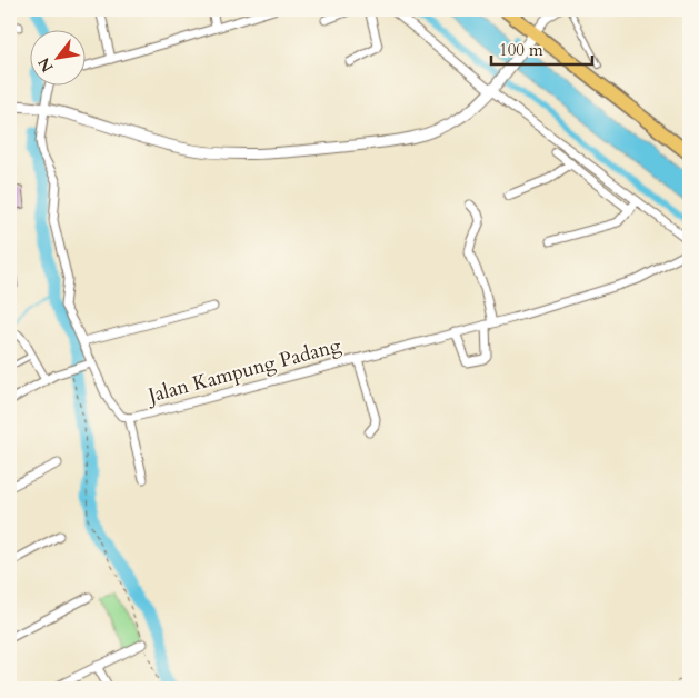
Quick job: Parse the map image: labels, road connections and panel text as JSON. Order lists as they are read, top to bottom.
{
  "streets": {
    "street": ["Jalan Kampung Padang"]
  },
  "scale_bar": "100 m",
  "north": "bottom left"
}
